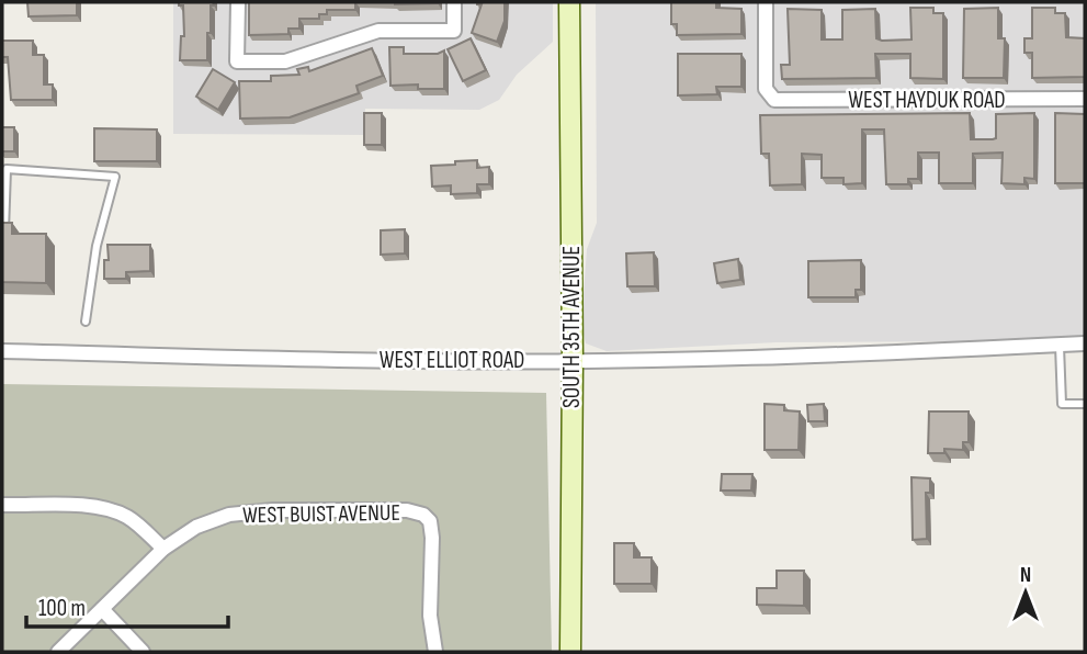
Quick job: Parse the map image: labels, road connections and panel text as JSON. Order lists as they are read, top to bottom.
{
  "streets": {
    "street": [
      "WEST HAYDUK ROAD",
      "SOUTH 35TH AVENUE",
      "WEST ELLIOT ROAD",
      "WEST BUIST AVENUE"
    ]
  },
  "crossings": [
    ["SOUTH 35TH AVENUE", "WEST ELLIOT ROAD"]
  ],
  "scale_bar": "100 m",
  "north": "top"
}
